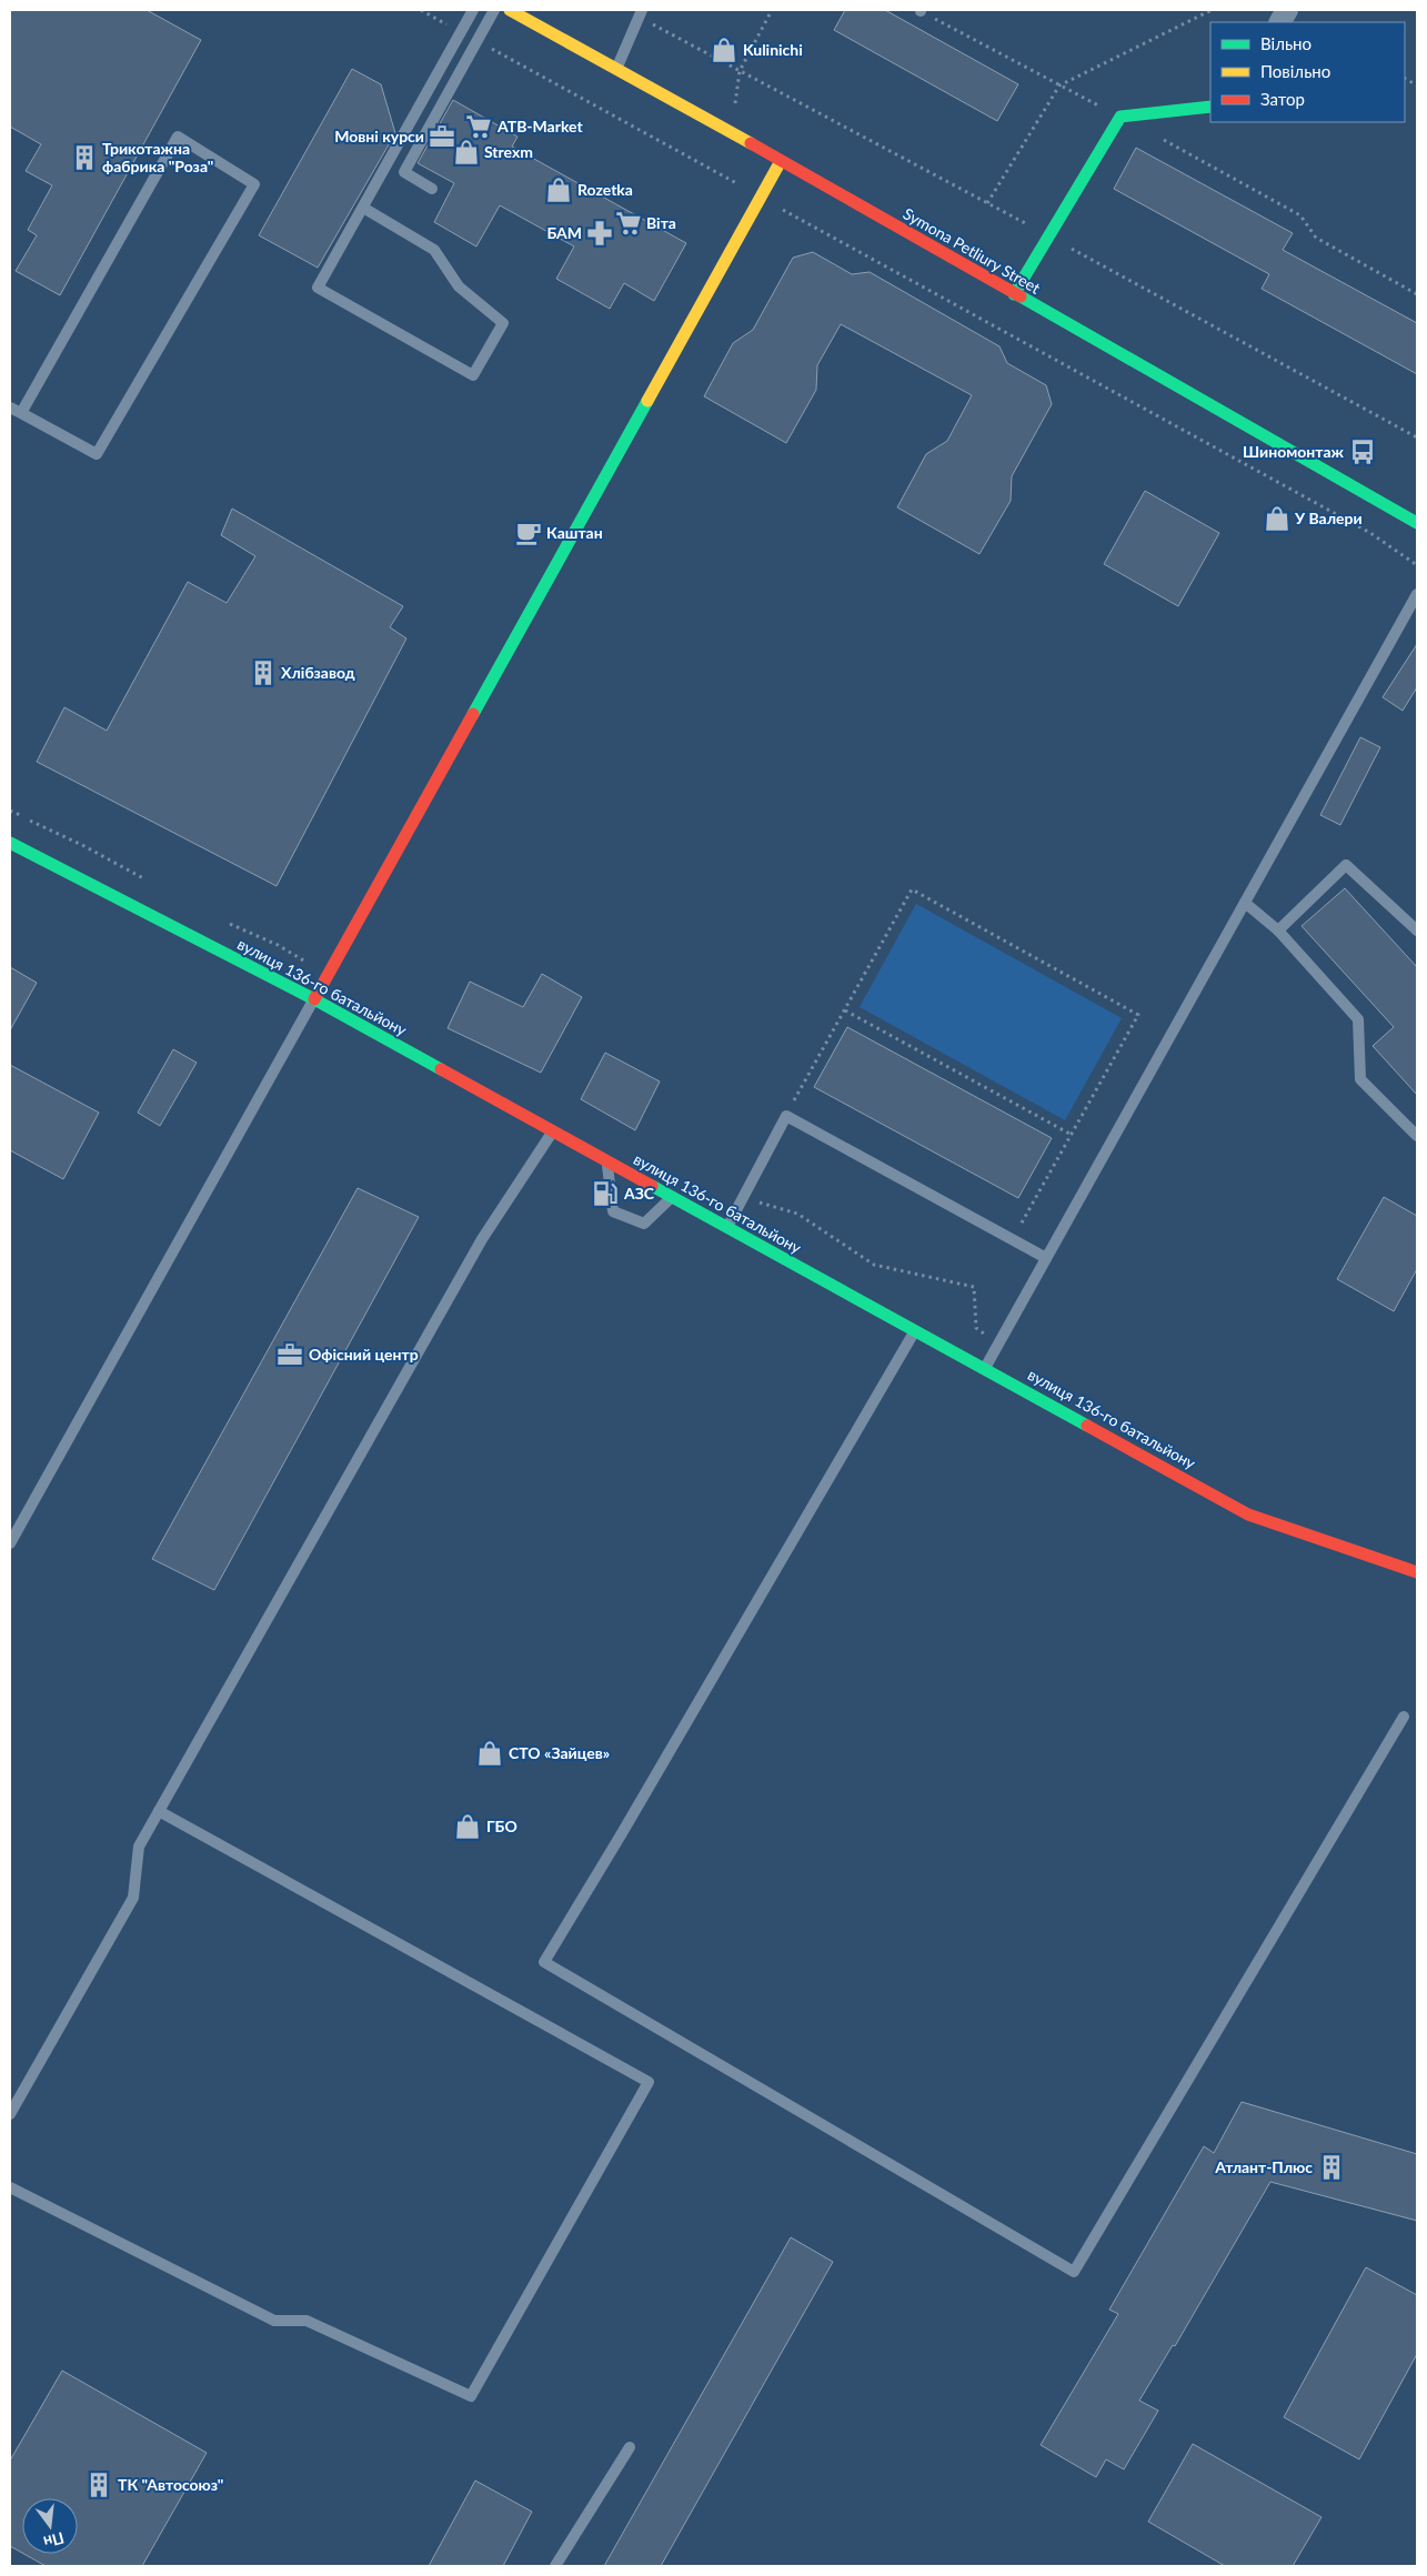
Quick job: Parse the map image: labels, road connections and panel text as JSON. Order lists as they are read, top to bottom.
{
  "streets": {
    "street": ["Symona Petliury Street", "вулиця 136-го батальйону"]
  },
  "places": {
    "shop": [
      "Kulinichi",
      "Strexm",
      "Rozetka",
      "У Валери",
      "СТО «Зайцев»",
      "ГБО"
    ],
    "supermarket": ["ATB-Market", "Віта"],
    "office": ["Мовні курси", "Офісний центр"],
    "building": [
      "Трикотажна фабрика \"Роза\"",
      "Хлібзавод",
      "Атлант-Плюс",
      "ТК \"Автосоюз\""
    ],
    "pharmacy": ["БАМ"],
    "bus stop": ["Шиномонтаж"],
    "cafe": ["Каштан"],
    "fuel station": ["АЗС"]
  },
  "legend": ["Вільно", "Повільно", "Затор"],
  "north": "bottom"
}
